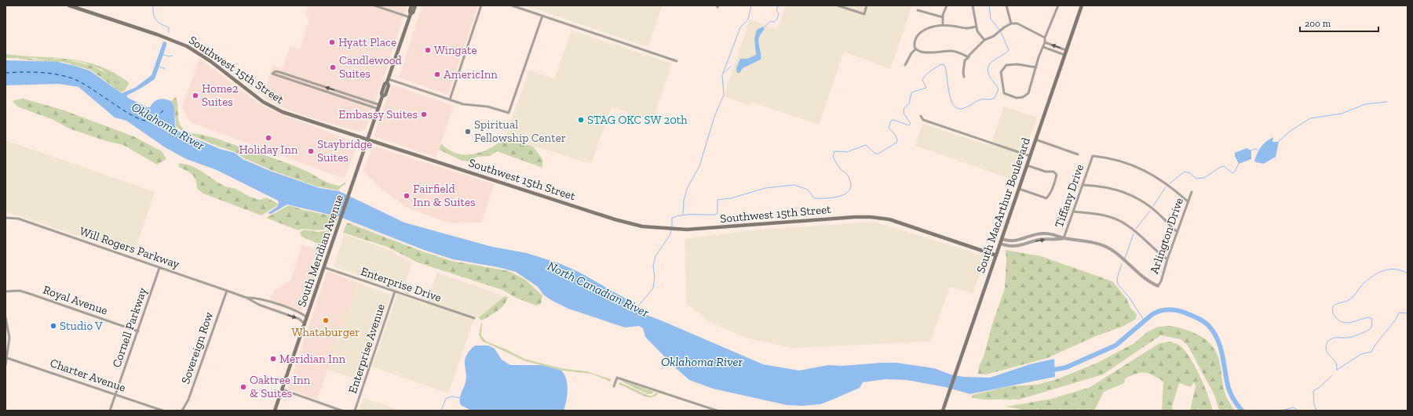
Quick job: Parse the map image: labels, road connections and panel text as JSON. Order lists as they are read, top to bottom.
{
  "streets": {
    "main road": ["Southwest 15th Street", "South MacArthur Boulevard", "South Meridian Avenue"],
    "street": [
      "Tiffany Drive",
      "Arlington Drive",
      "Will Rogers Parkway",
      "Enterprise Drive",
      "Royal Avenue",
      "Cornell Parkway",
      "Sovereign Row",
      "Enterprise Avenue",
      "Charter Avenue"
    ]
  },
  "crossings": [
    ["Southwest 15th Street", "South MacArthur Boulevard"],
    ["Southwest 15th Street", "South Meridian Avenue"],
    ["Tiffany Drive", "Arlington Drive"],
    ["Will Rogers Parkway", "South Meridian Avenue"],
    ["Will Rogers Parkway", "Cornell Parkway"],
    ["Will Rogers Parkway", "Sovereign Row"],
    ["South Meridian Avenue", "Enterprise Drive"],
    ["Enterprise Drive", "Enterprise Avenue"],
    ["Royal Avenue", "Cornell Parkway"],
    ["Cornell Parkway", "Charter Avenue"]
  ],
  "water": ["Oklahoma River", "North Canadian River"],
  "places": [
    "Hyatt Place",
    "Wingate",
    "Candlewood Suites",
    "AmericInn",
    "Home2 Suites",
    "Embassy Suites",
    "STAG OKC SW 20th",
    "Spiritual Fellowship Center",
    "Holiday Inn",
    "Staybridge Suites",
    "Fairfield Inn & Suites",
    "Whataburger",
    "Studio V",
    "Meridian Inn",
    "Oaktree Inn & Suites"
  ],
  "scale_bar": "200 m"
}
